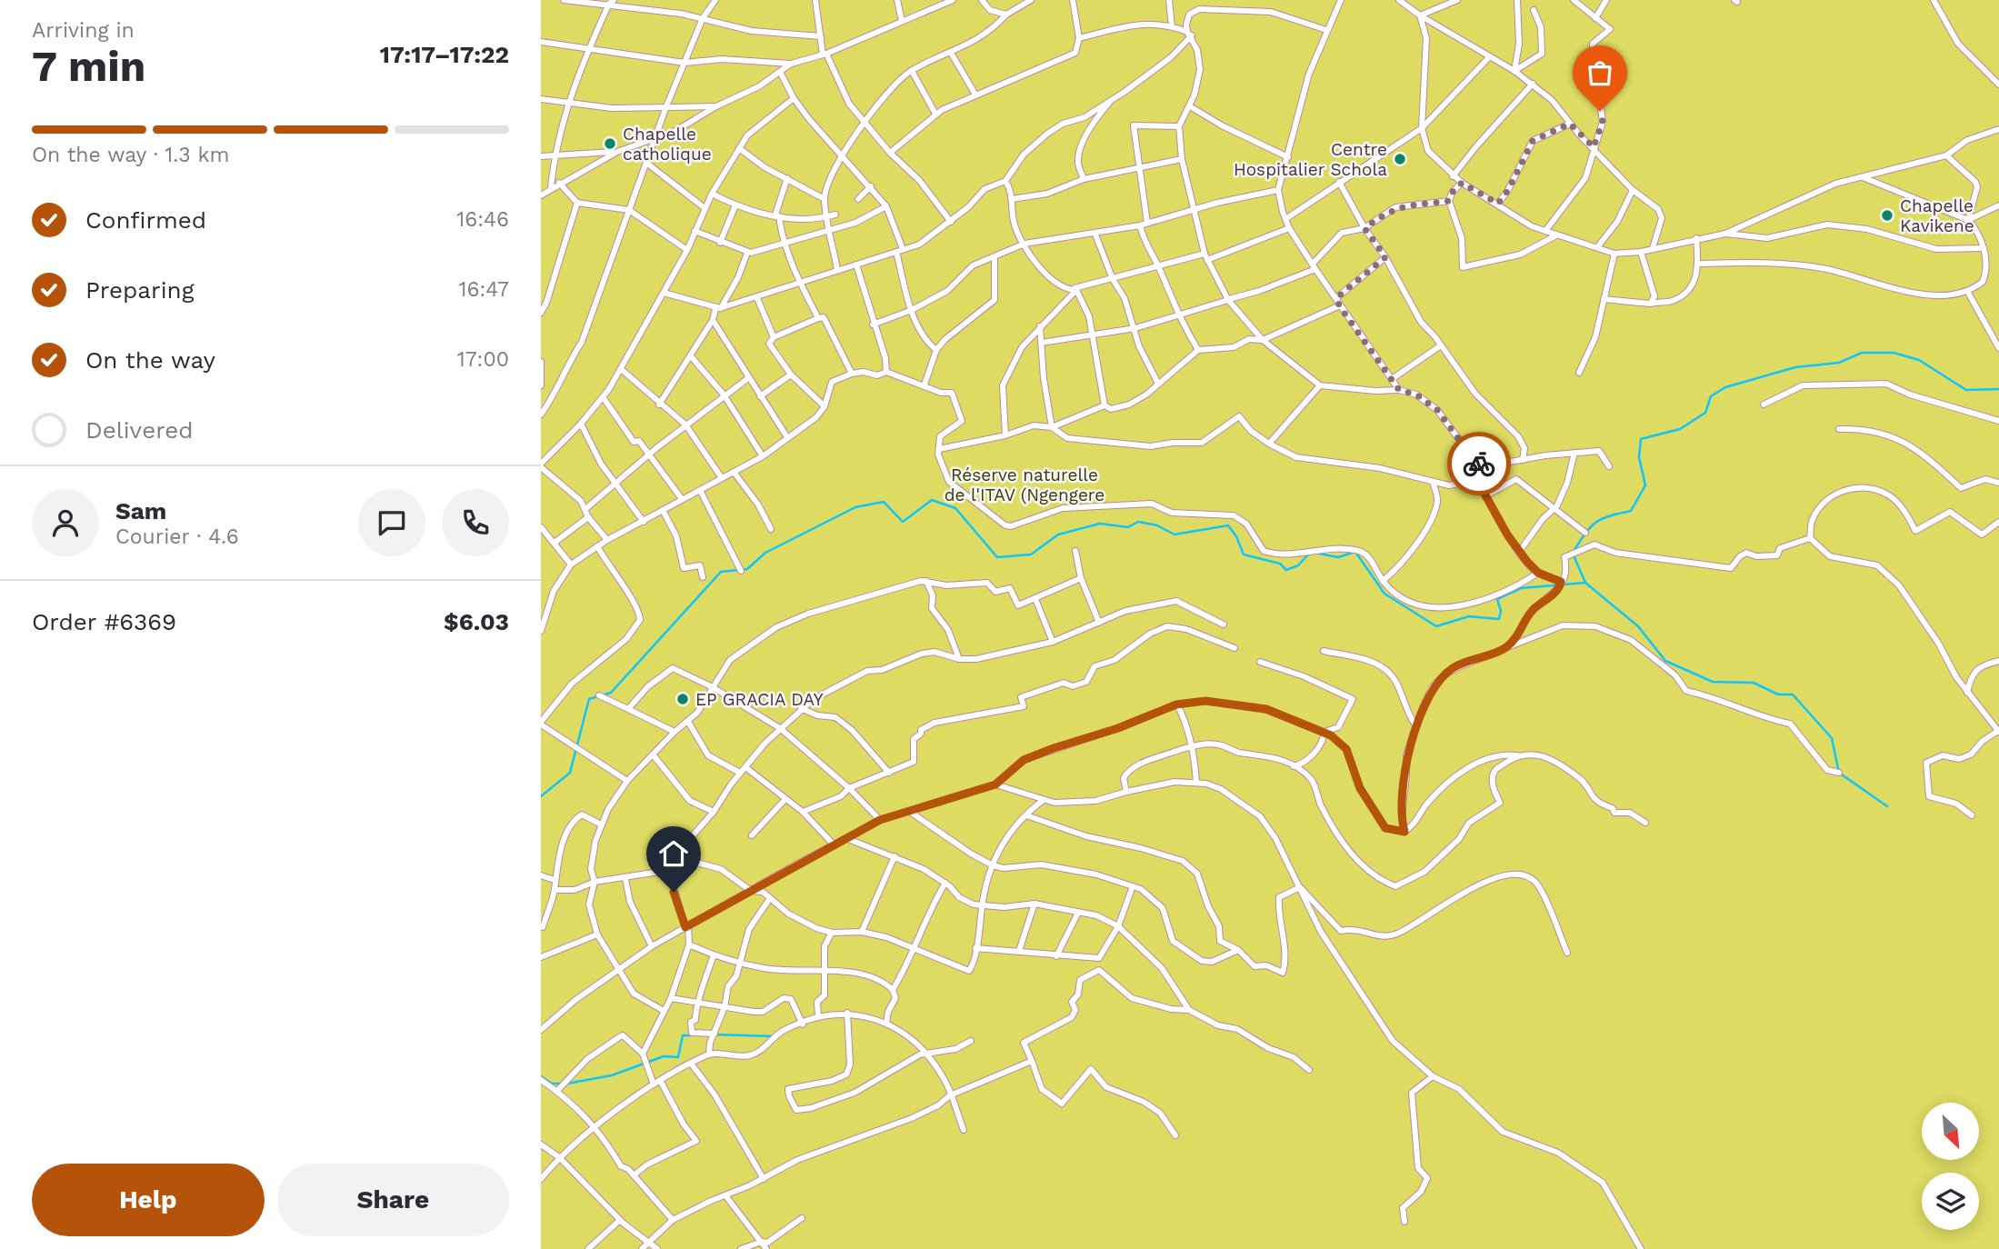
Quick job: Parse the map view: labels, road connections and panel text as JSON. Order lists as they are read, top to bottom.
{
  "parks": ["Réserve naturelle de l'ITAV (Ngengere"],
  "places": [
    "Chapelle catholique",
    "Centre Hospitalier Schola",
    "Chapelle Kavikene",
    "EP GRACIA DAY"
  ],
  "north": "bottom right",
  "page": {
    "heading": ["7 min", "Arriving in", "17:17–17:22"],
    "panel": [
      "Sam",
      "Courier · 4.6",
      "Order #6369",
      "$6.03"
    ],
    "bar": "On the way · 1.3 km",
    "list": [
      ["Confirmed", "16:46"],
      ["Preparing", "16:47"],
      ["On the way", "17:00"],
      "Delivered"
    ],
    "buttons": ["Help", "Share"]
  }
}
